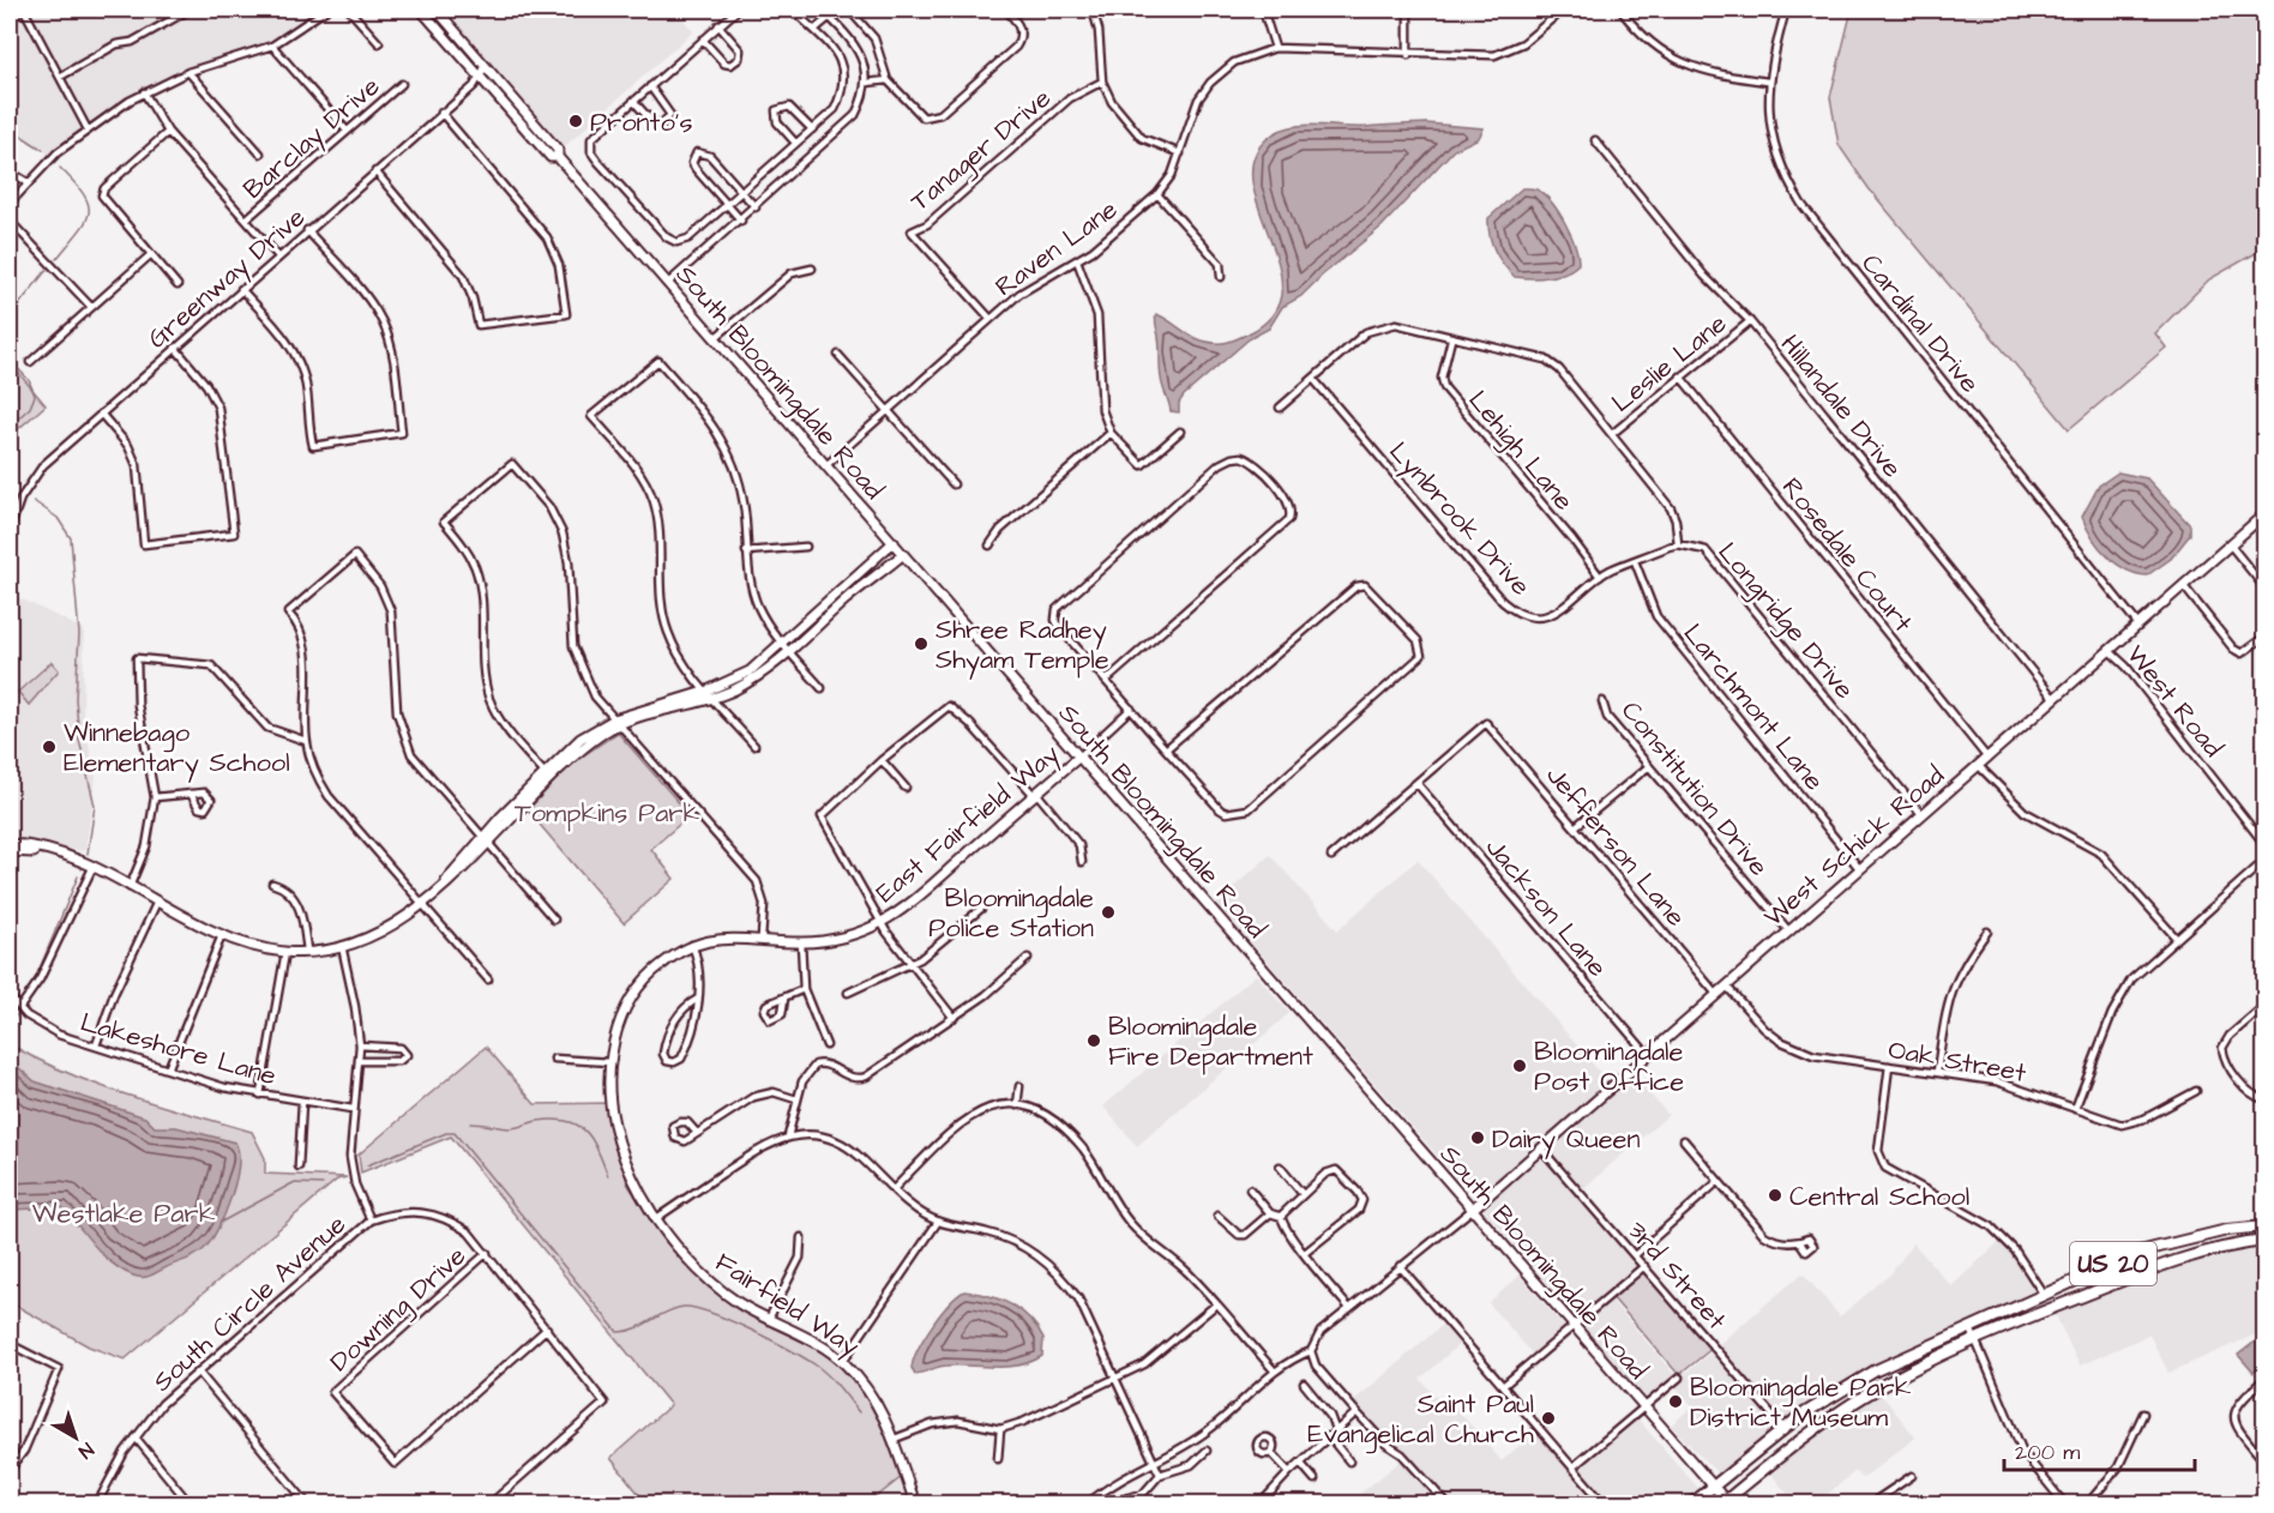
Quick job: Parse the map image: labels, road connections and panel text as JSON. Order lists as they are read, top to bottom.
{
  "streets": {
    "main road": ["US 20"],
    "street": [
      "Barclay Drive",
      "Tanager Drive",
      "Raven Lane",
      "Greenway Drive",
      "Cardinal Drive",
      "Leslie Lane",
      "South Bloomingdale Road",
      "Hillandale Drive",
      "Lehigh Lane",
      "Lynbrook Drive",
      "Rosedale Court",
      "Longridge Drive",
      "West Road",
      "Larchmont Lane",
      "Constitution Drive",
      "East Fairfield Way",
      "Jefferson Lane",
      "West Schick Road",
      "Jackson Lane",
      "Lakeshore Lane",
      "Oak Street",
      "3rd Street",
      "South Circle Avenue",
      "Fairfield Way",
      "Downing Drive"
    ]
  },
  "crossings": [
    ["Tanager Drive", "Raven Lane"],
    ["Raven Lane", "South Bloomingdale Road"],
    ["Greenway Drive", "South Bloomingdale Road"],
    ["Cardinal Drive", "West Schick Road"],
    ["Leslie Lane", "Hillandale Drive"],
    ["Leslie Lane", "Rosedale Court"],
    ["Leslie Lane", "Longridge Drive"],
    ["South Bloomingdale Road", "East Fairfield Way"],
    ["South Bloomingdale Road", "West Schick Road"],
    ["South Bloomingdale Road", "US 20"],
    ["Hillandale Drive", "West Schick Road"],
    ["Lehigh Lane", "Lynbrook Drive"],
    ["Lehigh Lane", "Longridge Drive"],
    ["Lynbrook Drive", "Longridge Drive"],
    ["Lynbrook Drive", "Larchmont Lane"],
    ["Rosedale Court", "West Schick Road"],
    ["Longridge Drive", "West Schick Road"],
    ["West Road", "West Schick Road"],
    ["Larchmont Lane", "West Schick Road"],
    ["Constitution Drive", "West Schick Road"],
    ["East Fairfield Way", "Fairfield Way"],
    ["Jefferson Lane", "West Schick Road"],
    ["Jefferson Lane", "Jackson Lane"],
    ["West Schick Road", "Jackson Lane"],
    ["West Schick Road", "Oak Street"],
    ["West Schick Road", "3rd Street"],
    ["US 20", "3rd Street"],
    ["South Circle Avenue", "Downing Drive"]
  ],
  "parks": ["Tompkins Park", "Westlake Park"],
  "places": [
    "Pronto's",
    "Shree Radhey Shyam Temple",
    "Winnebago Elementary School",
    "Bloomingdale Police Station",
    "Bloomingdale Fire Department",
    "Bloomingdale Post Office",
    "Dairy Queen",
    "Central School",
    "Bloomingdale Park District Museum",
    "Saint Paul Evangelical Church"
  ],
  "scale_bar": "200 m",
  "north": "bottom right"
}
